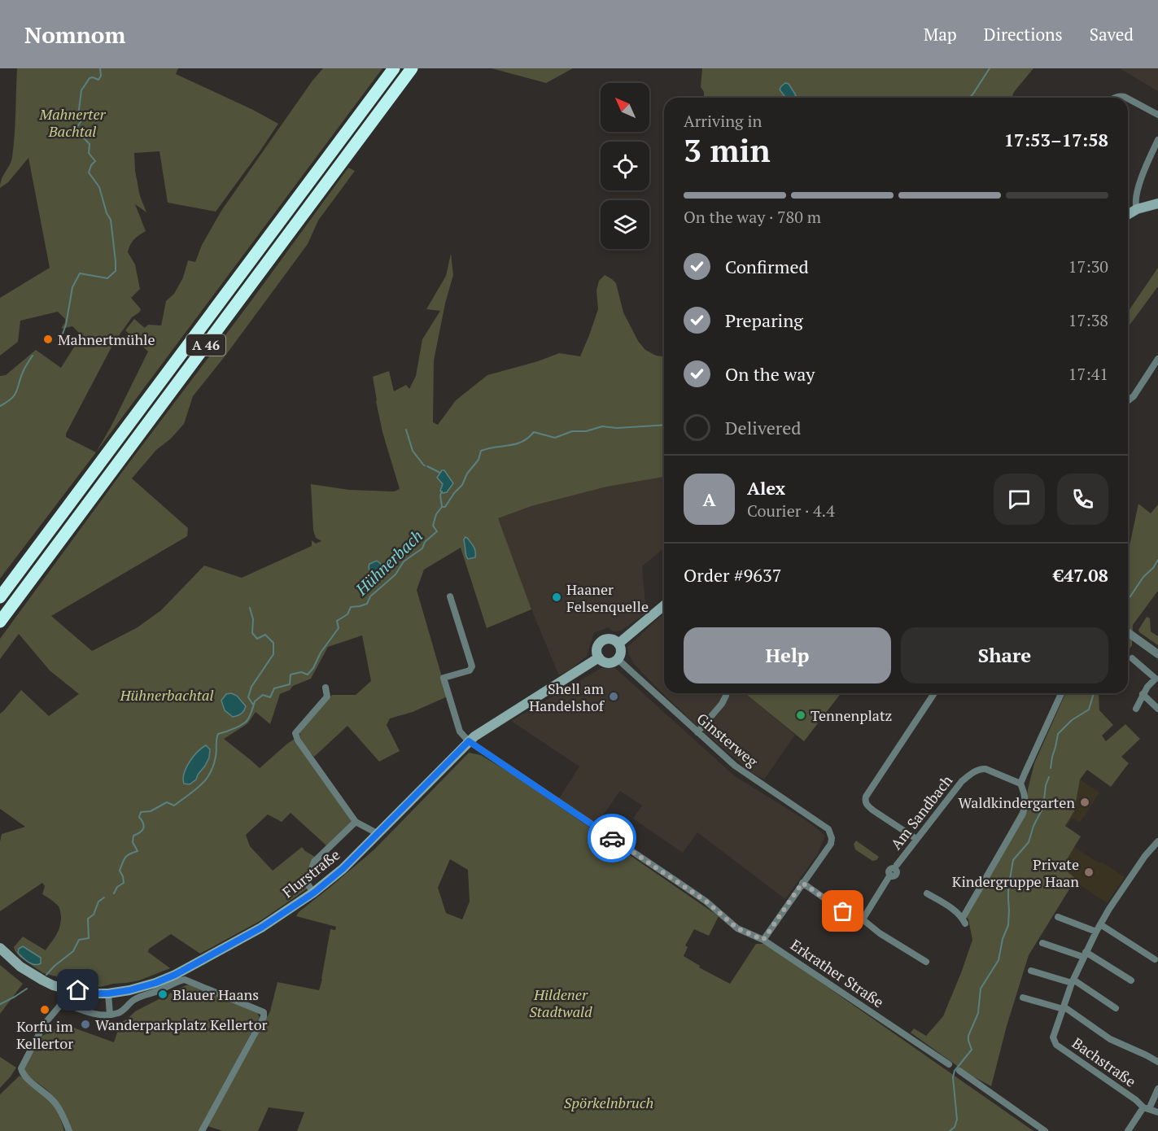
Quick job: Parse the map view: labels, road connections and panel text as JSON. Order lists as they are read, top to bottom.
{
  "streets": {
    "highway": ["A 46"],
    "main road": ["Flurstraße"],
    "street": [
      "Ginsterweg",
      "Am Sandbach",
      "Erkrather Straße",
      "Bachstraße"
    ]
  },
  "crossings": [
    ["Ginsterweg", "Flurstraße"],
    ["Flurstraße", "Erkrather Straße"]
  ],
  "water": ["Hühnerbach"],
  "parks": [
    "Mahnerter Bachtal",
    "Hühnerbachtal",
    "Hildener Stadtwald",
    "Spörkelnbruch"
  ],
  "places": [
    "Mahnertmühle",
    "Haaner Felsenquelle",
    "Shell am Handelshof",
    "Tennenplatz",
    "Waldkindergarten",
    "Private Kindergruppe Haan",
    "Blauer Haans",
    "Korfu im Kellertor",
    "Wanderparkplatz Kellertor"
  ],
  "north": "top left",
  "page": {
    "header": "Nomnom",
    "nav": ["Map", "Directions", "Saved"],
    "heading": ["3 min", "Arriving in", "17:53–17:58"],
    "panel": [
      "Alex",
      "Courier · 4.4",
      "Order #9637",
      "€47.08"
    ],
    "bar": "On the way · 780 m",
    "list": [
      ["Confirmed", "17:30"],
      ["Preparing", "17:38"],
      ["On the way", "17:41"],
      "Delivered"
    ],
    "round": "A",
    "buttons": ["Help", "Share"]
  }
}
